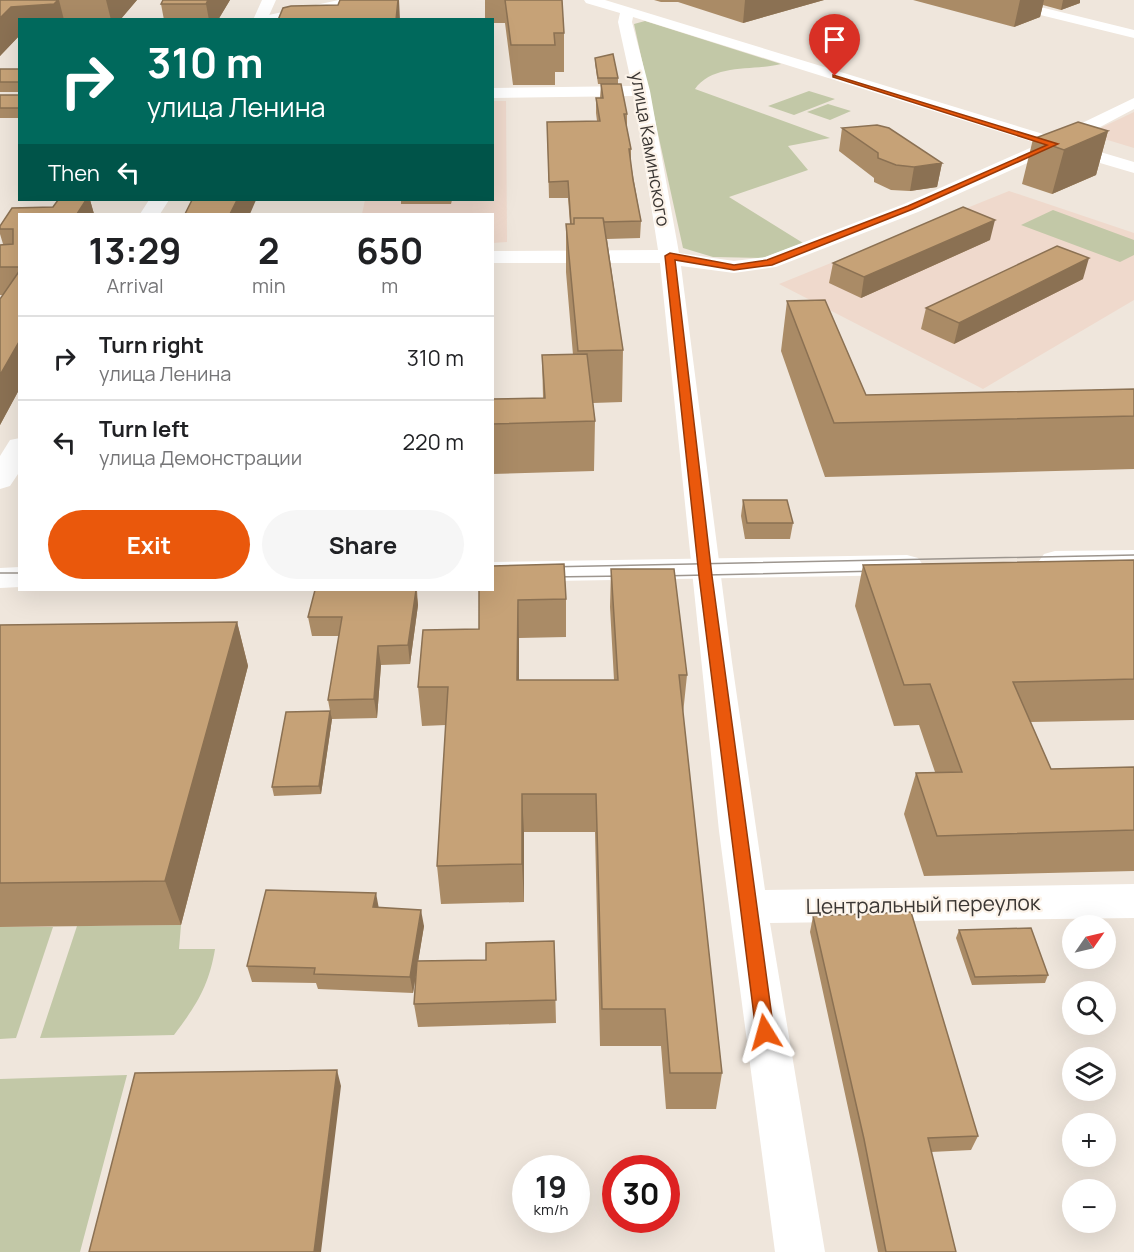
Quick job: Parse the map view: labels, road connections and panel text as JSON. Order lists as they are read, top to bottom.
{
  "streets": {
    "street": ["улица Каминского", "Центральный переулок"]
  },
  "crossings": [
    ["улица Каминского", "Центральный переулок"]
  ],
  "north": "top right",
  "page": {
    "turn": ["310 m", "улица Ленина"],
    "then": "Then",
    "eta": [
      "13:29",
      "Arrival",
      "2",
      "min",
      "650",
      "m"
    ],
    "list": [
      {
        "name": "Turn right",
        "note": "улица Ленина",
        "value": "310 m"
      },
      {
        "name": "Turn left",
        "note": "улица Демонстрации",
        "value": "220 m"
      }
    ],
    "buttons": ["Exit", "Share"],
    "map_buttons": ["+", "−"],
    "speed": "19 km/h",
    "limit": "30"
  }
}
